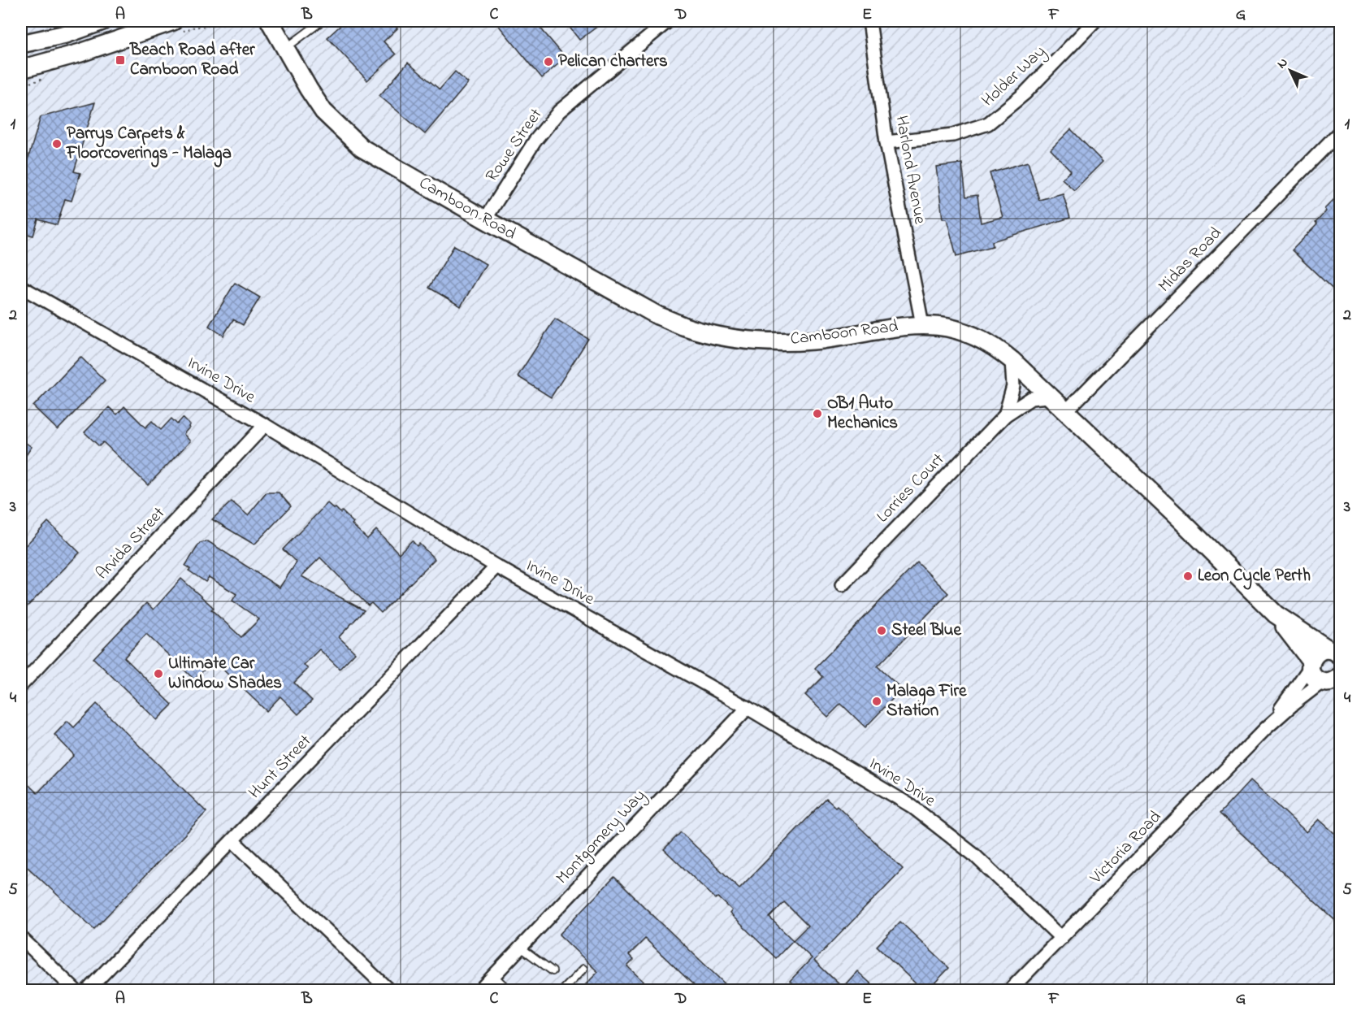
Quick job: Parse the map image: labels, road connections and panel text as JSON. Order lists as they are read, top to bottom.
{
  "streets": {
    "street": [
      "Holder Way",
      "Rowe Street",
      "Harlond Avenue",
      "Camboon Road",
      "Midas Road",
      "Irvine Drive",
      "Lorries Court",
      "Arvida Street",
      "Hunt Street",
      "Montgomery Way",
      "Victoria Road"
    ]
  },
  "crossings": [
    ["Holder Way", "Harlond Avenue"],
    ["Rowe Street", "Camboon Road"],
    ["Harlond Avenue", "Camboon Road"],
    ["Camboon Road", "Midas Road"],
    ["Camboon Road", "Lorries Court"],
    ["Camboon Road", "Victoria Road"],
    ["Irvine Drive", "Arvida Street"],
    ["Irvine Drive", "Hunt Street"],
    ["Irvine Drive", "Montgomery Way"],
    ["Irvine Drive", "Victoria Road"]
  ],
  "places": {
    "transit": ["Beach Road after Camboon Road"],
    "other": [
      "Pelican charters",
      "Parrys Carpets & Floorcoverings - Malaga",
      "OB1 Auto Mechanics",
      "Leon Cycle Perth",
      "Steel Blue",
      "Ultimate Car Window Shades",
      "Malaga Fire Station"
    ]
  },
  "north": "top left",
  "grid": {
    "columns": [
      "A",
      "B",
      "C",
      "D",
      "E",
      "F",
      "G"
    ],
    "rows": [
      "1",
      "2",
      "3",
      "4",
      "5"
    ]
  }
}
